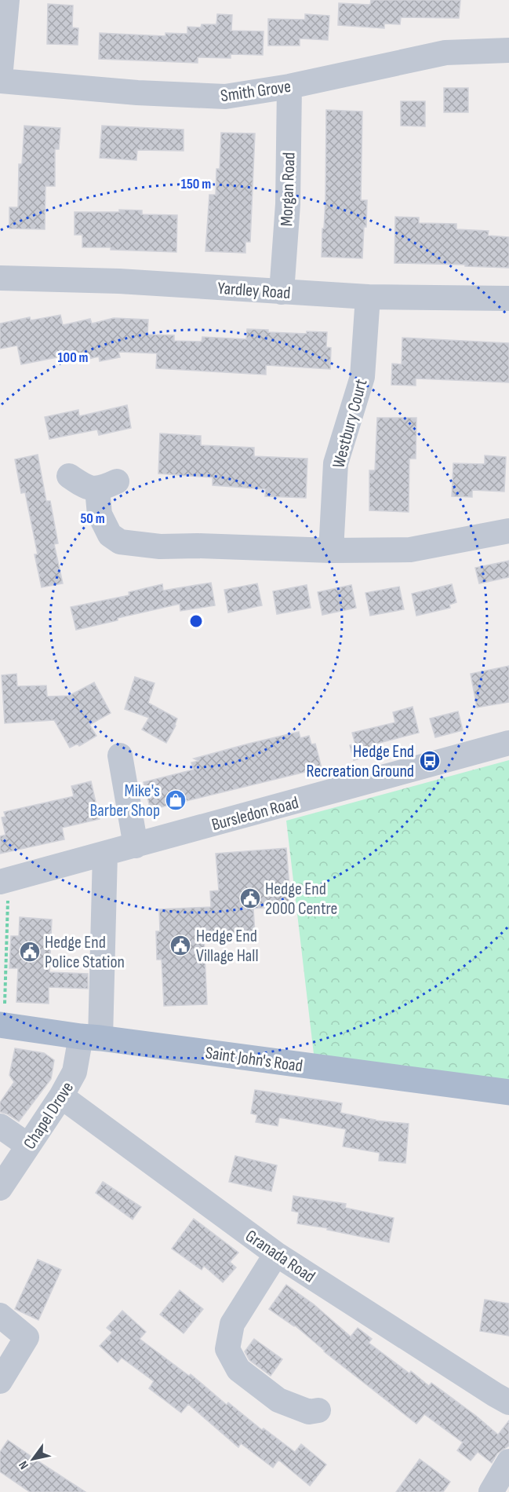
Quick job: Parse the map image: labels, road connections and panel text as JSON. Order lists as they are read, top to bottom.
{
  "streets": {
    "main road": ["Saint John's Road"],
    "street": [
      "Smith Grove",
      "Morgan Road",
      "Yardley Road",
      "Westbury Court",
      "Bursledon Road",
      "Chapel Drove",
      "Granada Road"
    ]
  },
  "crossings": [
    ["Smith Grove", "Morgan Road"],
    ["Morgan Road", "Yardley Road"],
    ["Yardley Road", "Westbury Court"],
    ["Bursledon Road", "Chapel Drove"],
    ["Saint John's Road", "Chapel Drove"],
    ["Chapel Drove", "Granada Road"]
  ],
  "places": {
    "bus stop": ["Hedge End Recreation Ground"],
    "shop": ["Mike's Barber Shop"],
    "public building": ["Hedge End 2000 Centre", "Hedge End Village Hall", "Hedge End Police Station"]
  },
  "north": "bottom left",
  "rings": ["150 m", "100 m", "50 m"]
}
